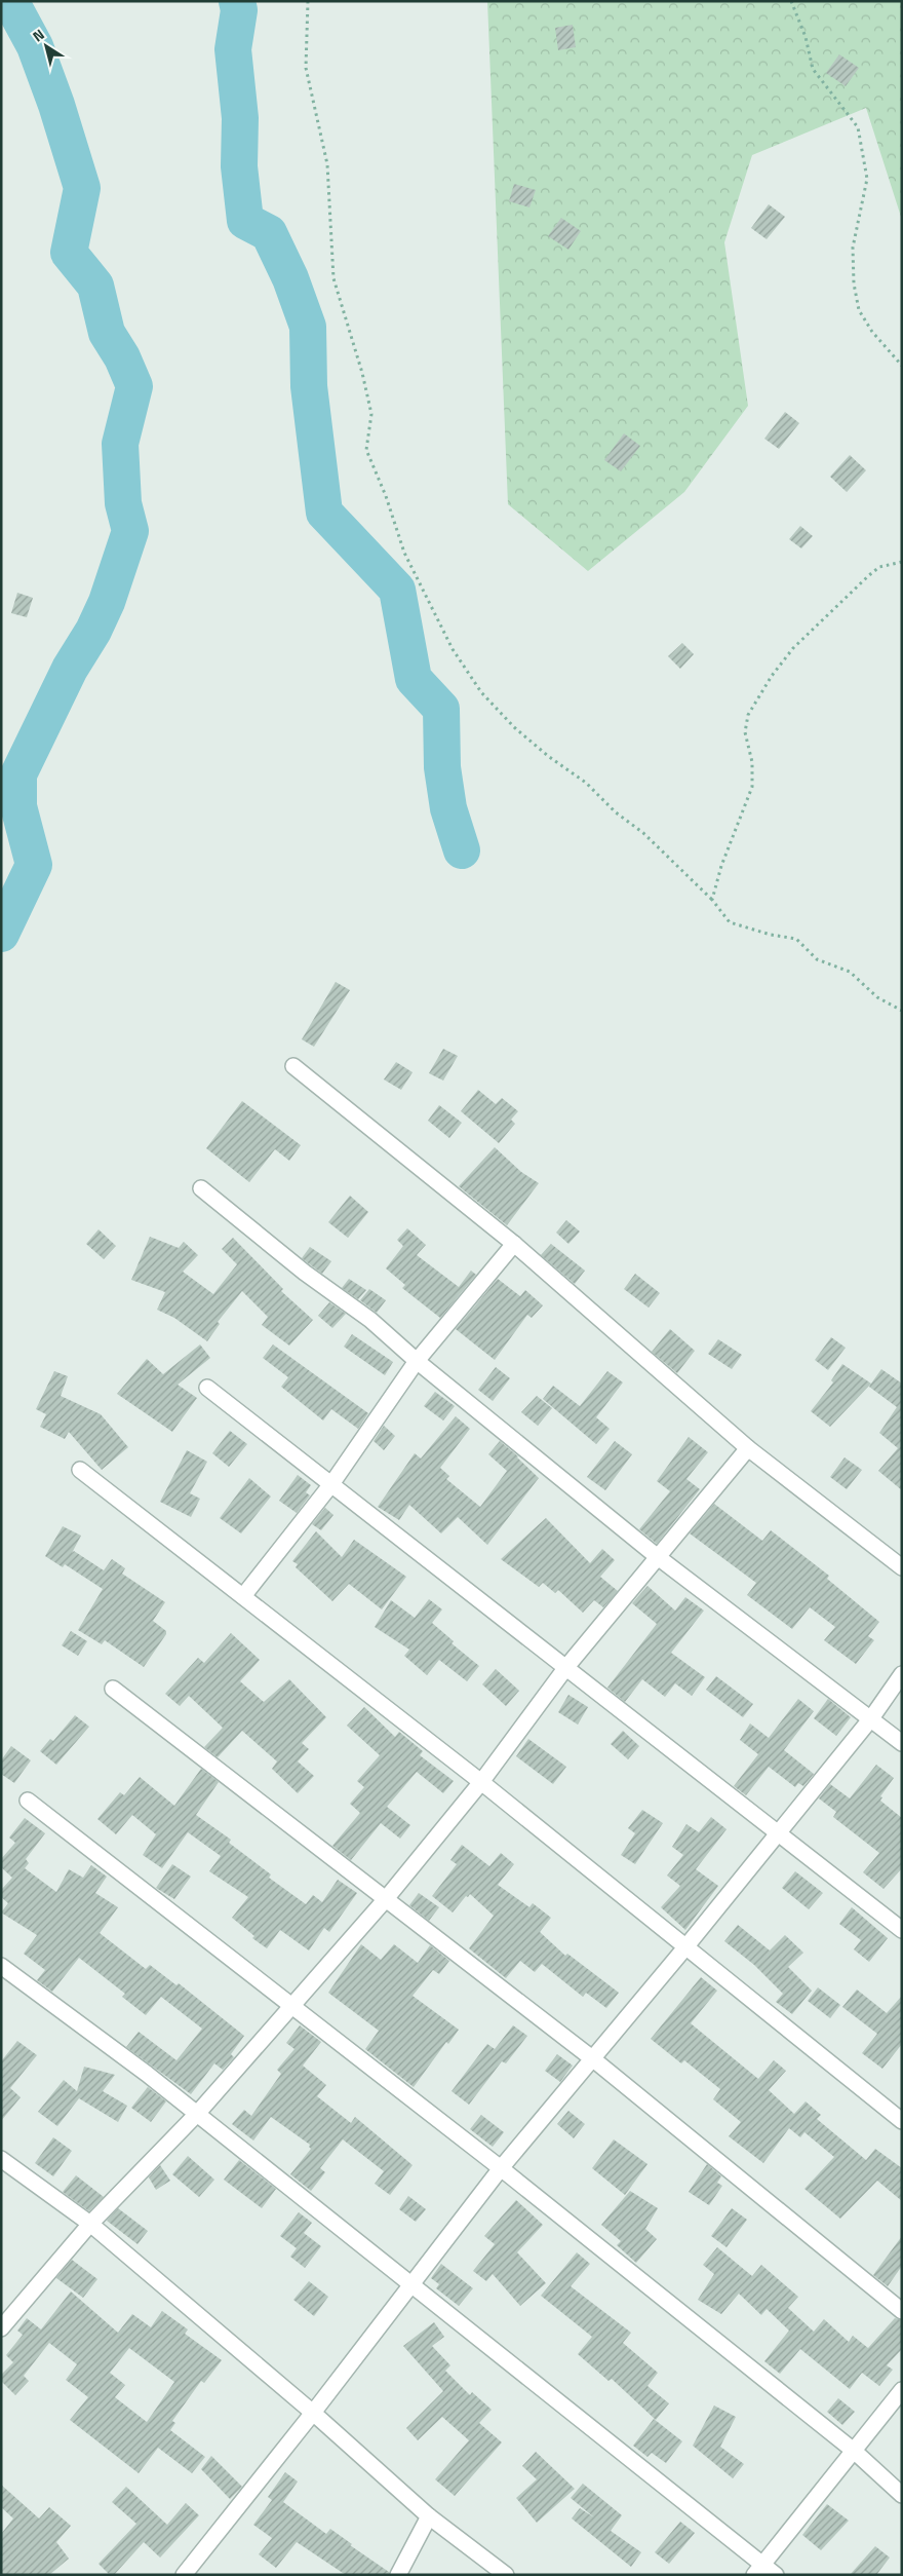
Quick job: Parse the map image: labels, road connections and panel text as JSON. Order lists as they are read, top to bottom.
{
  "north": "top left"
}
